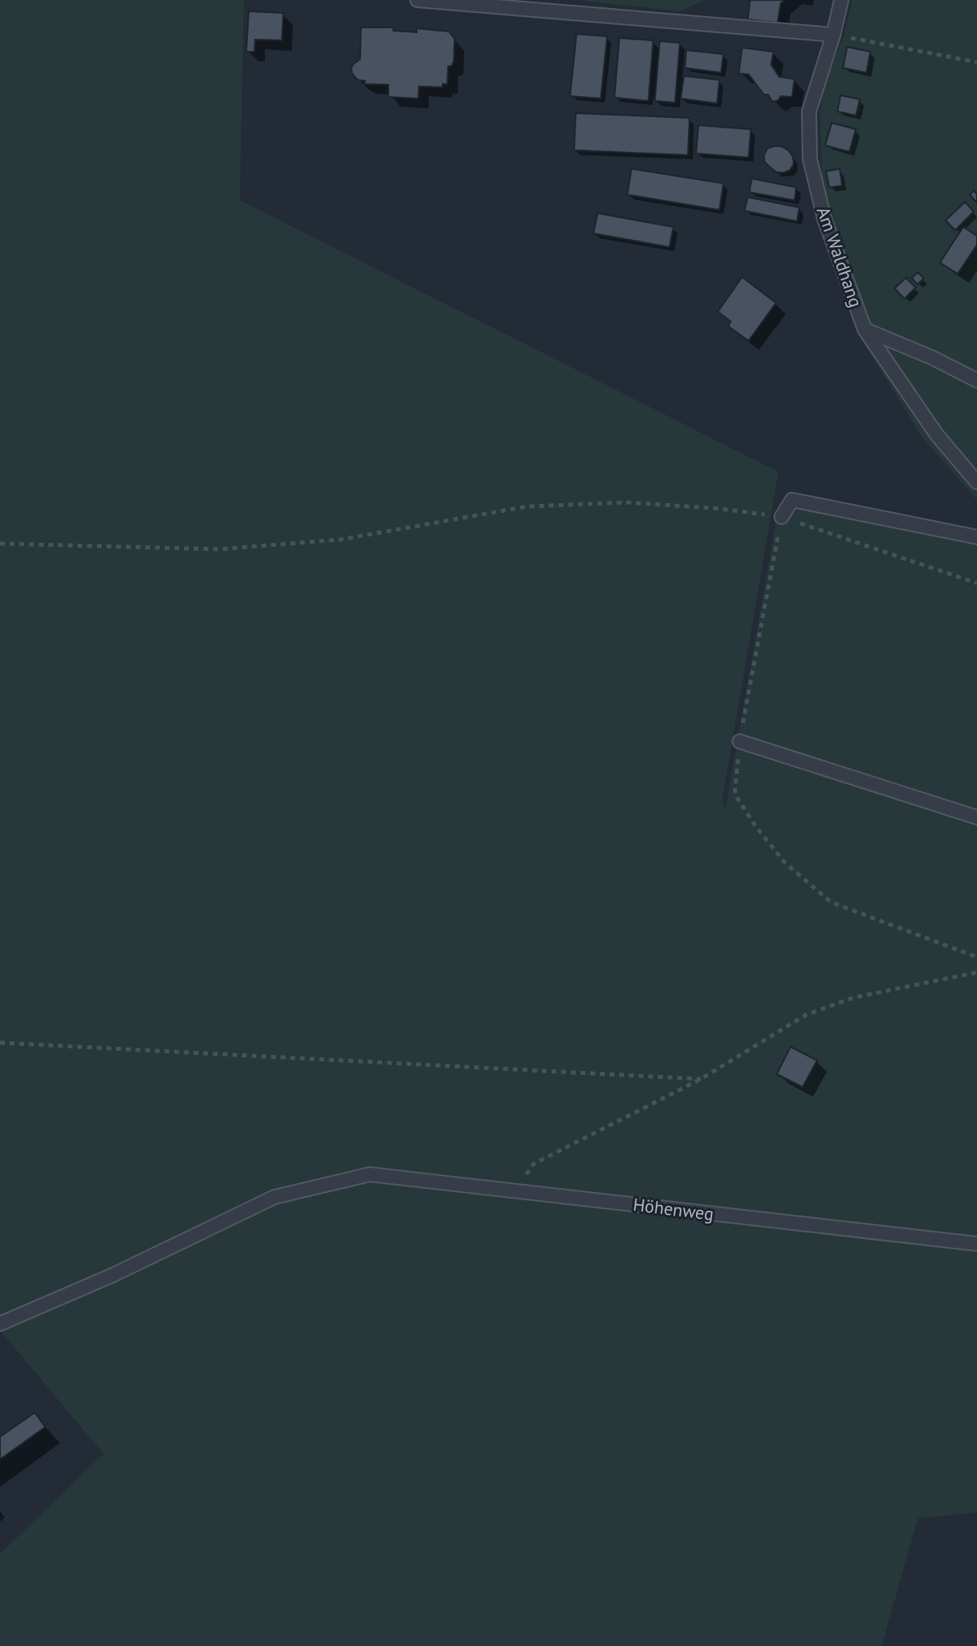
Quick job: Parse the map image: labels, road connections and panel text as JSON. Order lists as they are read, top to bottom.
{
  "streets": {
    "lane": ["Am Waldhang", "Höhenweg"]
  }
}
